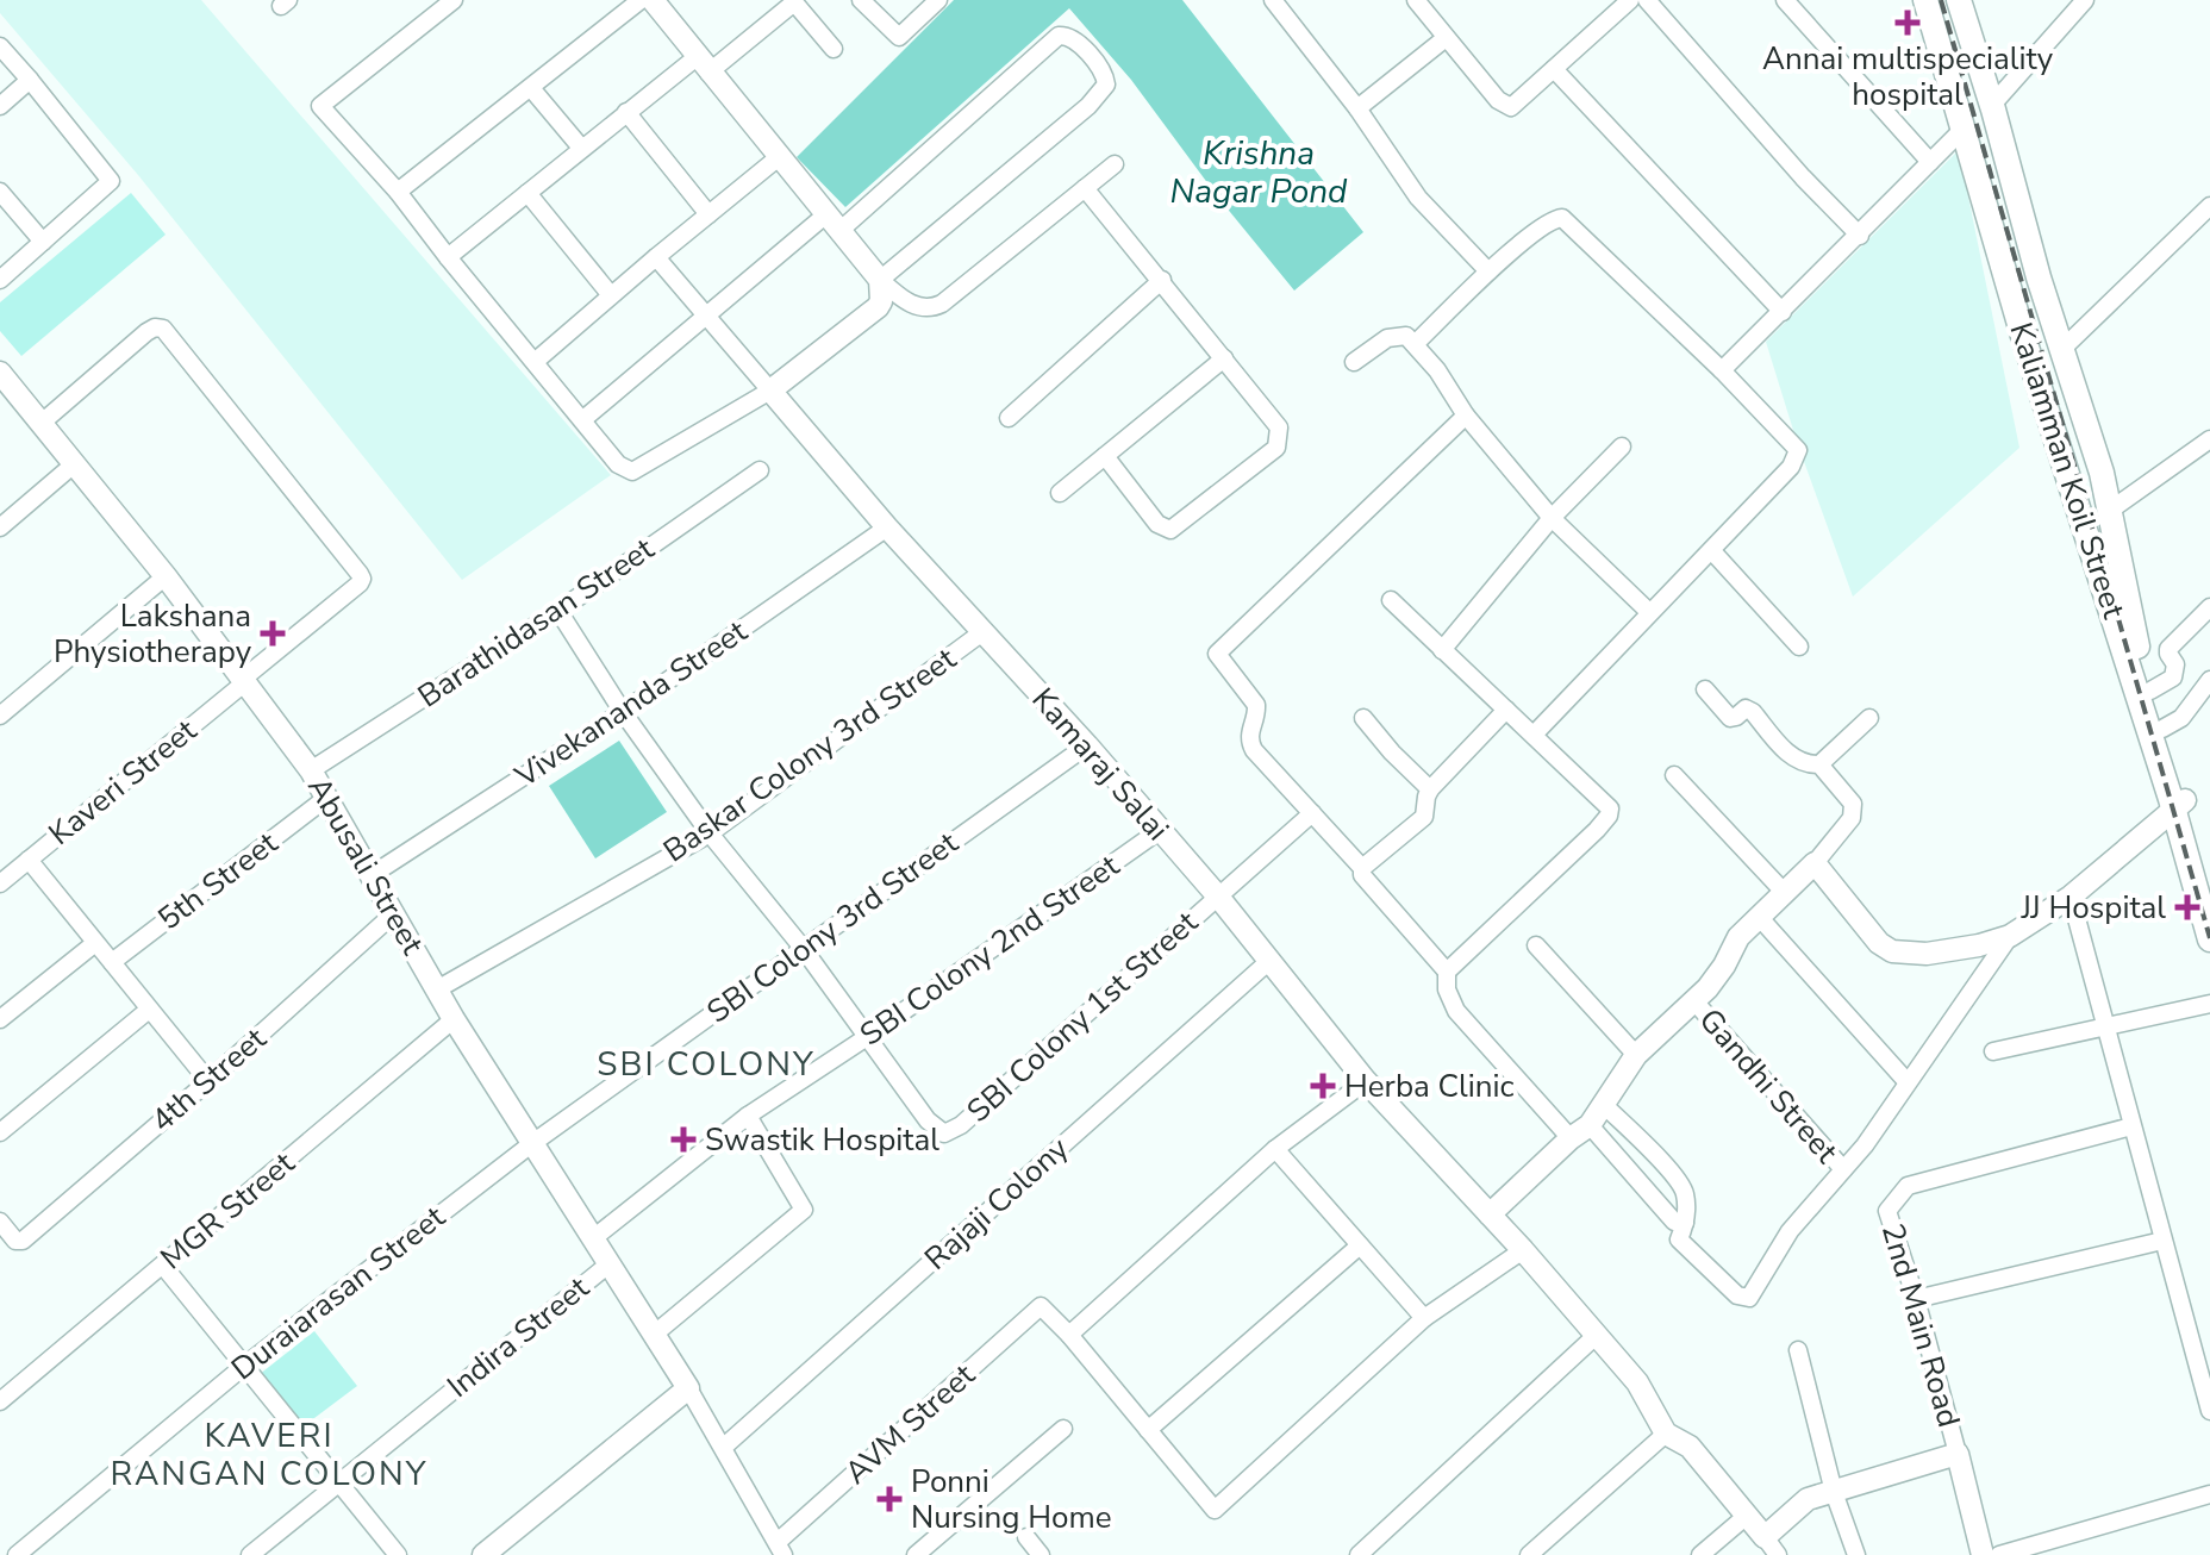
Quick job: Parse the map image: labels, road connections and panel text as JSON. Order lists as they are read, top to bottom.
{
  "streets": {
    "main road": ["Kaliamman Koil Street"],
    "street": [
      "Barathidasan Street",
      "Vivekananda Street",
      "Baskar Colony 3rd Street",
      "Kamaraj Salai",
      "Kaveri Street",
      "Abusali Street",
      "5th Street",
      "SBI Colony 3rd Street",
      "SBI Colony 2nd Street",
      "SBI Colony 1st Street",
      "4th Street",
      "Gandhi Street",
      "Rajaji Colony",
      "MGR Street",
      "Duraiarasan Street",
      "2nd Main Road",
      "Indira Street",
      "AVM Street"
    ]
  },
  "crossings": [
    ["Barathidasan Street", "Abusali Street"],
    ["Vivekananda Street", "Kamaraj Salai"],
    ["Vivekananda Street", "Abusali Street"],
    ["Baskar Colony 3rd Street", "Kamaraj Salai"],
    ["Baskar Colony 3rd Street", "Abusali Street"],
    ["Kamaraj Salai", "SBI Colony 3rd Street"],
    ["Kamaraj Salai", "SBI Colony 2nd Street"],
    ["Kamaraj Salai", "SBI Colony 1st Street"],
    ["Kamaraj Salai", "Rajaji Colony"],
    ["Kaveri Street", "Abusali Street"],
    ["Abusali Street", "5th Street"],
    ["Abusali Street", "SBI Colony 3rd Street"],
    ["Abusali Street", "SBI Colony 2nd Street"],
    ["Abusali Street", "4th Street"],
    ["Abusali Street", "MGR Street"],
    ["Abusali Street", "Duraiarasan Street"],
    ["Abusali Street", "Indira Street"],
    ["SBI Colony 3rd Street", "Duraiarasan Street"],
    ["SBI Colony 2nd Street", "SBI Colony 1st Street"]
  ],
  "districts": ["SBI COLONY", "KAVERI RANGAN COLONY"],
  "water": ["Krishna Nagar Pond"],
  "places": {
    "health": [
      "Annai multispeciality hospital",
      "Lakshana Physiotherapy",
      "JJ Hospital",
      "Herba Clinic",
      "Swastik Hospital",
      "Ponni Nursing Home"
    ]
  }
}
